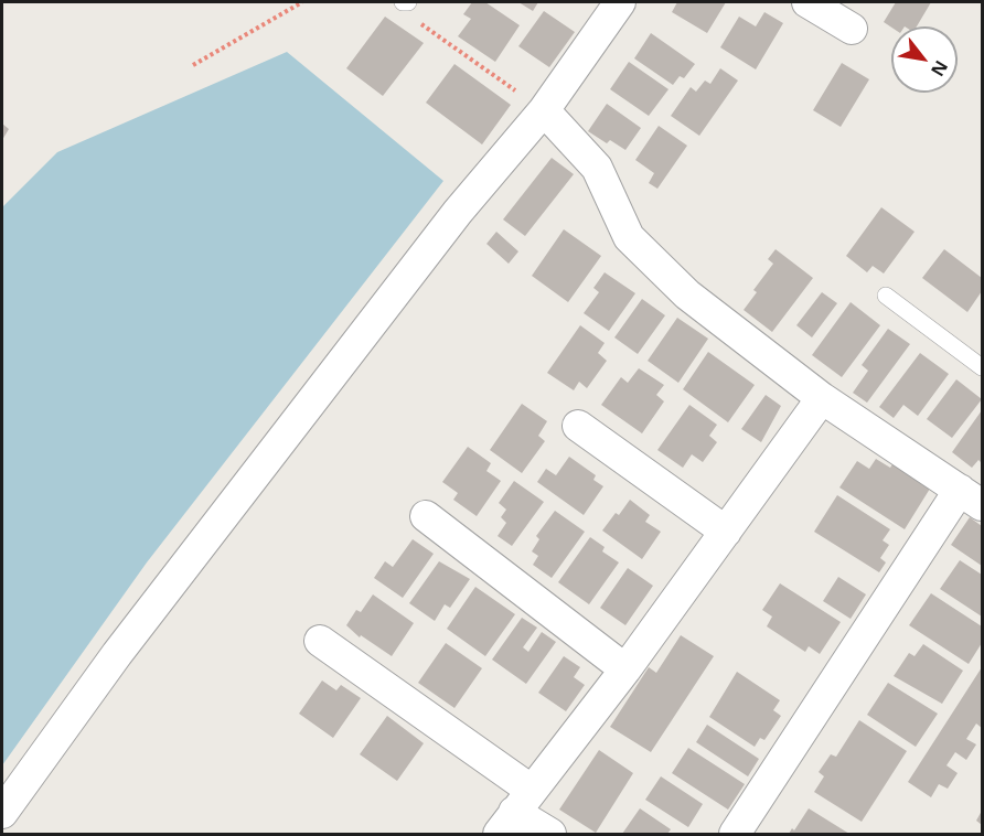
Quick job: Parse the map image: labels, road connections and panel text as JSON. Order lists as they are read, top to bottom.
{
  "north": "bottom right"
}
